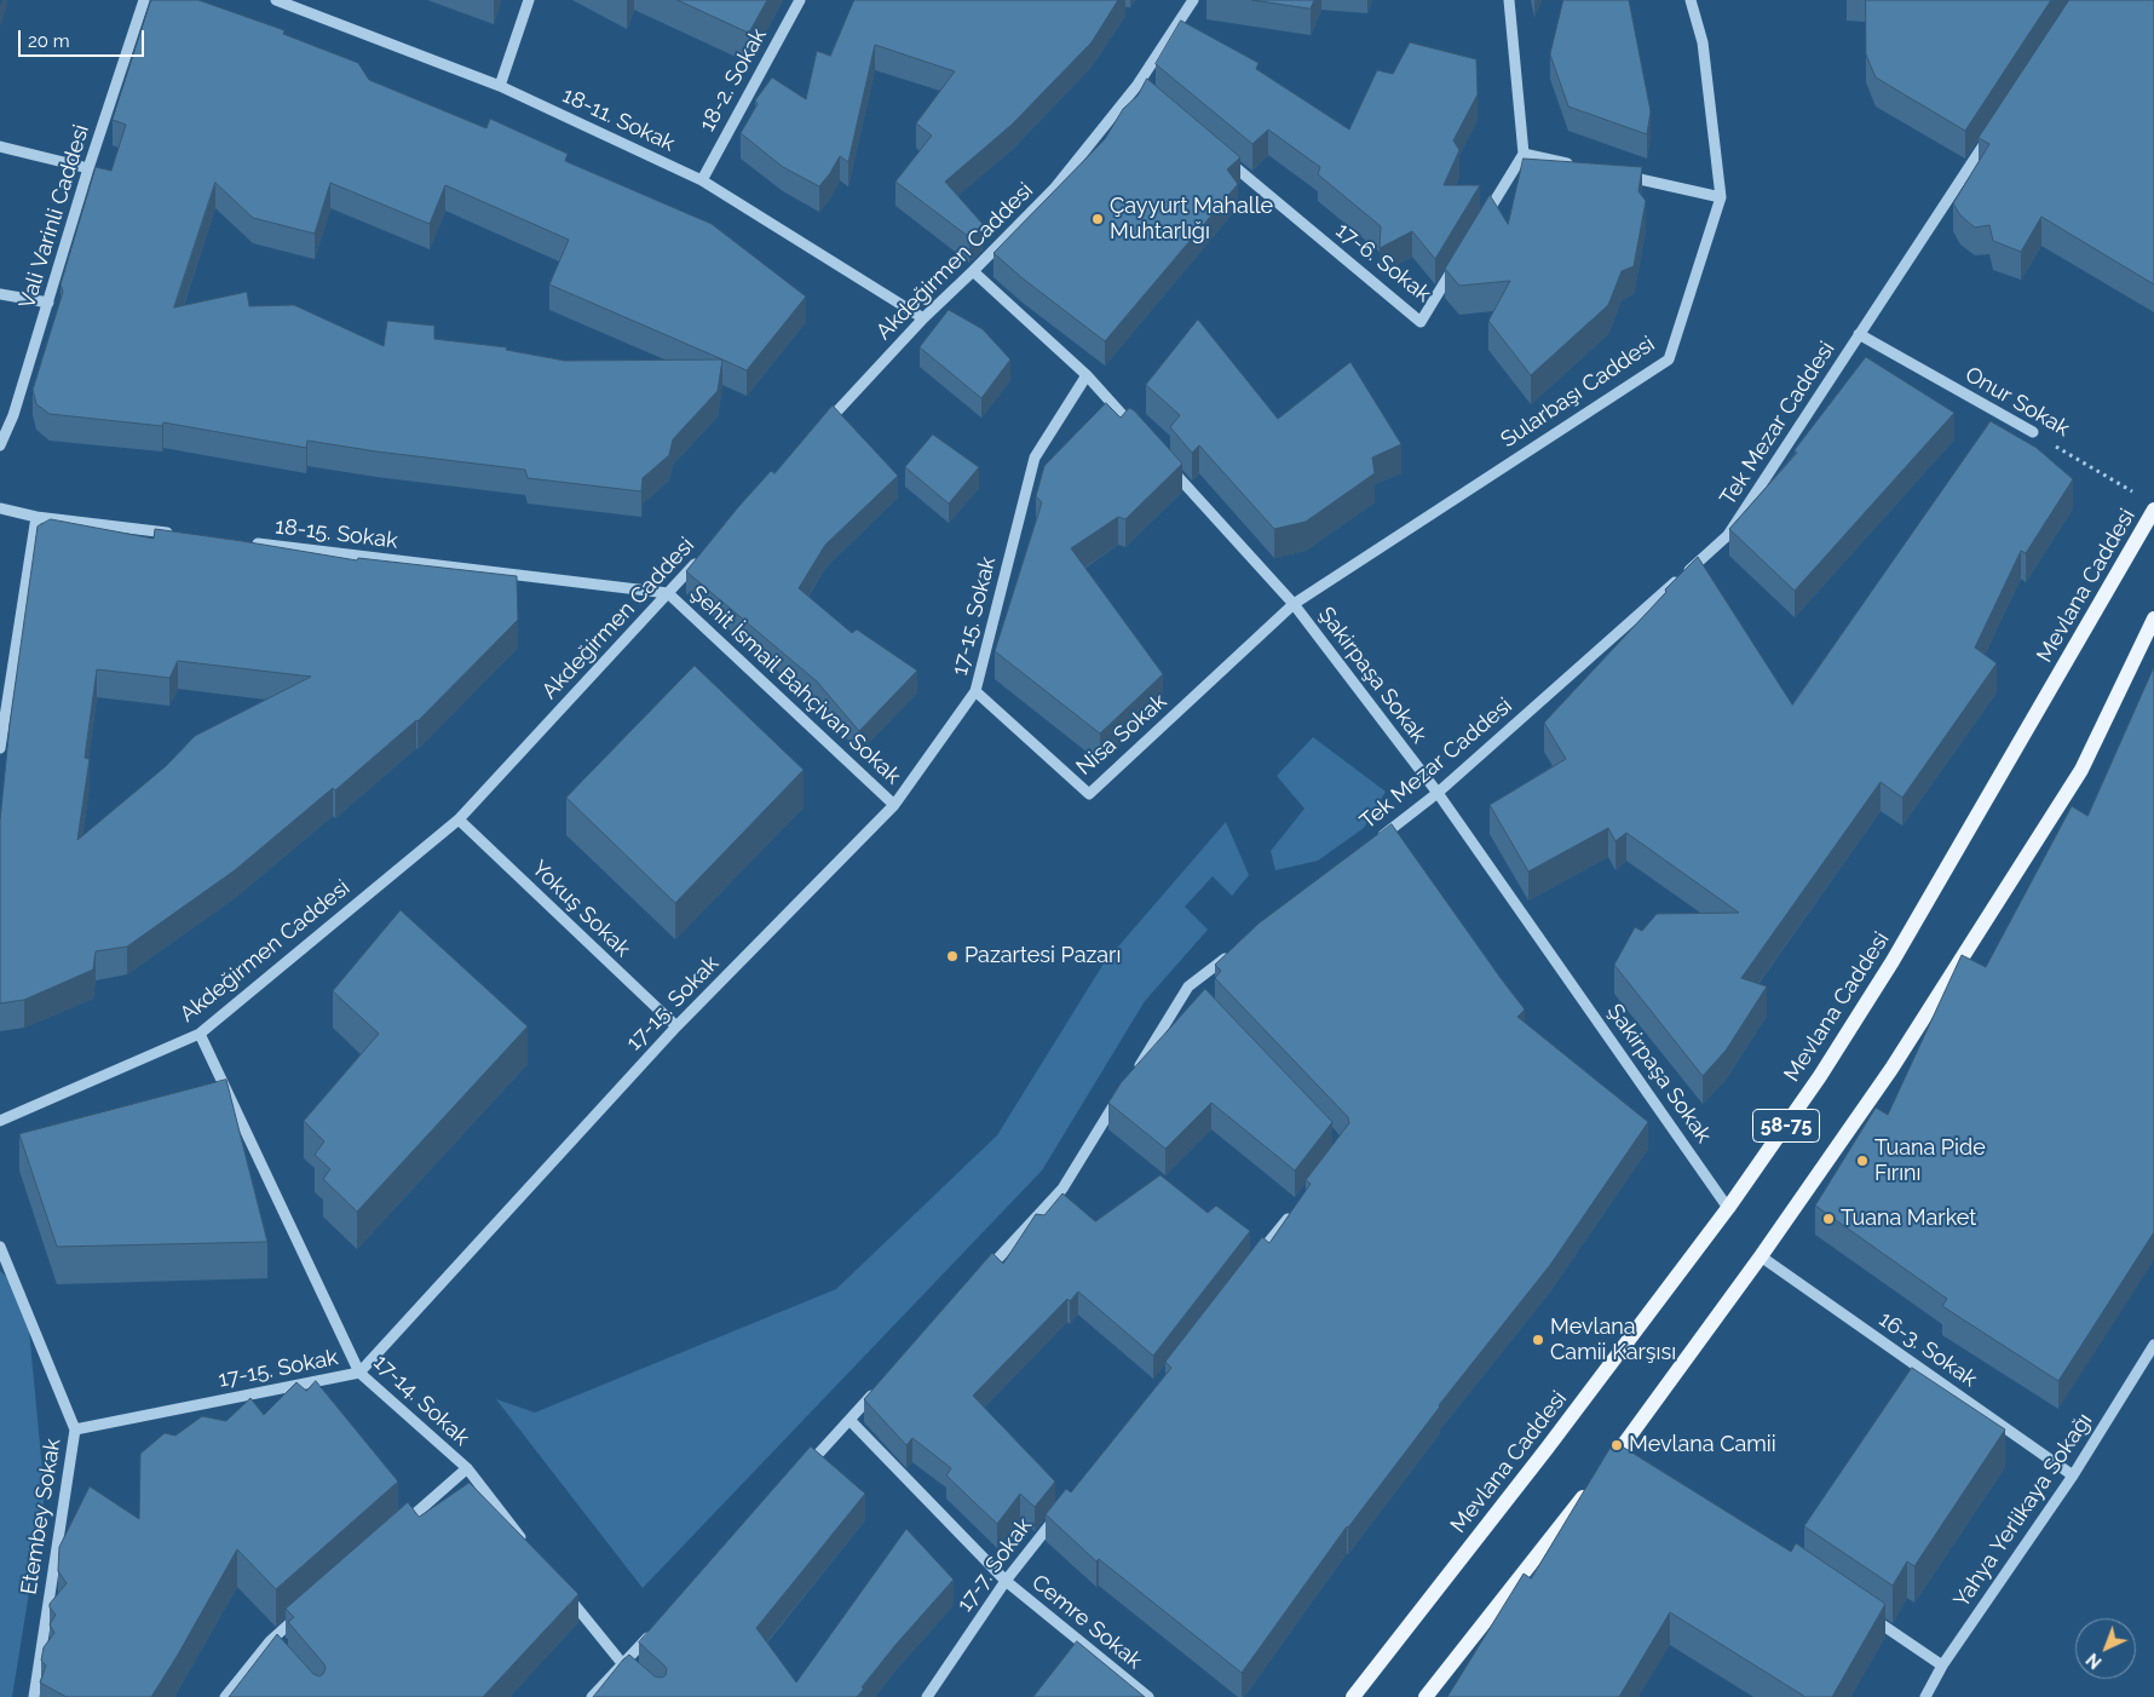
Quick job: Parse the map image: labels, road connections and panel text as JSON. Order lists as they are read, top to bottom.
{
  "streets": {
    "main road": ["Mevlana Caddesi", "58-75"],
    "street": [
      "18-2. Sokak",
      "18-11. Sokak",
      "Vali Varinli Caddesi",
      "Akdeğirmen Caddesi",
      "17-6. Sokak",
      "Sularbaşı Caddesi",
      "Onur Sokak",
      "Tek Mezar Caddesi",
      "18-15. Sokak",
      "17-15. Sokak",
      "Şakirpaşa Sokak",
      "Şehit İsmail Bahçivan Sokak",
      "Nisa Sokak",
      "Yokuş Sokak",
      "16-3. Sokak",
      "17-14. Sokak",
      "Yahya Yerlikaya Sokağı",
      "Etembey Sokak",
      "17-7. Sokak",
      "Cemre Sokak"
    ]
  },
  "crossings": [
    ["18-2. Sokak", "18-11. Sokak"],
    ["18-11. Sokak", "Akdeğirmen Caddesi"],
    ["Akdeğirmen Caddesi", "18-15. Sokak"],
    ["Akdeğirmen Caddesi", "Şehit İsmail Bahçivan Sokak"],
    ["Akdeğirmen Caddesi", "Yokuş Sokak"],
    ["Akdeğirmen Caddesi", "17-14. Sokak"],
    ["Sularbaşı Caddesi", "Şakirpaşa Sokak"],
    ["Sularbaşı Caddesi", "Nisa Sokak"],
    ["Onur Sokak", "Tek Mezar Caddesi"],
    ["Tek Mezar Caddesi", "Şakirpaşa Sokak"],
    ["18-15. Sokak", "Şehit İsmail Bahçivan Sokak"],
    ["Mevlana Caddesi", "Şakirpaşa Sokak"],
    ["17-15. Sokak", "Şehit İsmail Bahçivan Sokak"],
    ["17-15. Sokak", "Nisa Sokak"],
    ["17-15. Sokak", "Yokuş Sokak"],
    ["17-15. Sokak", "17-14. Sokak"],
    ["17-15. Sokak", "Etembey Sokak"],
    ["Şakirpaşa Sokak", "Nisa Sokak"],
    ["58-75", "16-3. Sokak"],
    ["16-3. Sokak", "Yahya Yerlikaya Sokağı"],
    ["17-7. Sokak", "Cemre Sokak"]
  ],
  "places": [
    "Çayyurt Mahalle Muhtarlığı",
    "Pazartesi Pazarı",
    "Tuana Pide Fırını",
    "Tuana Market",
    "Mevlana Camii Karşısı",
    "Mevlana Camii"
  ],
  "scale_bar": "20 m",
  "north": "bottom left"
}
